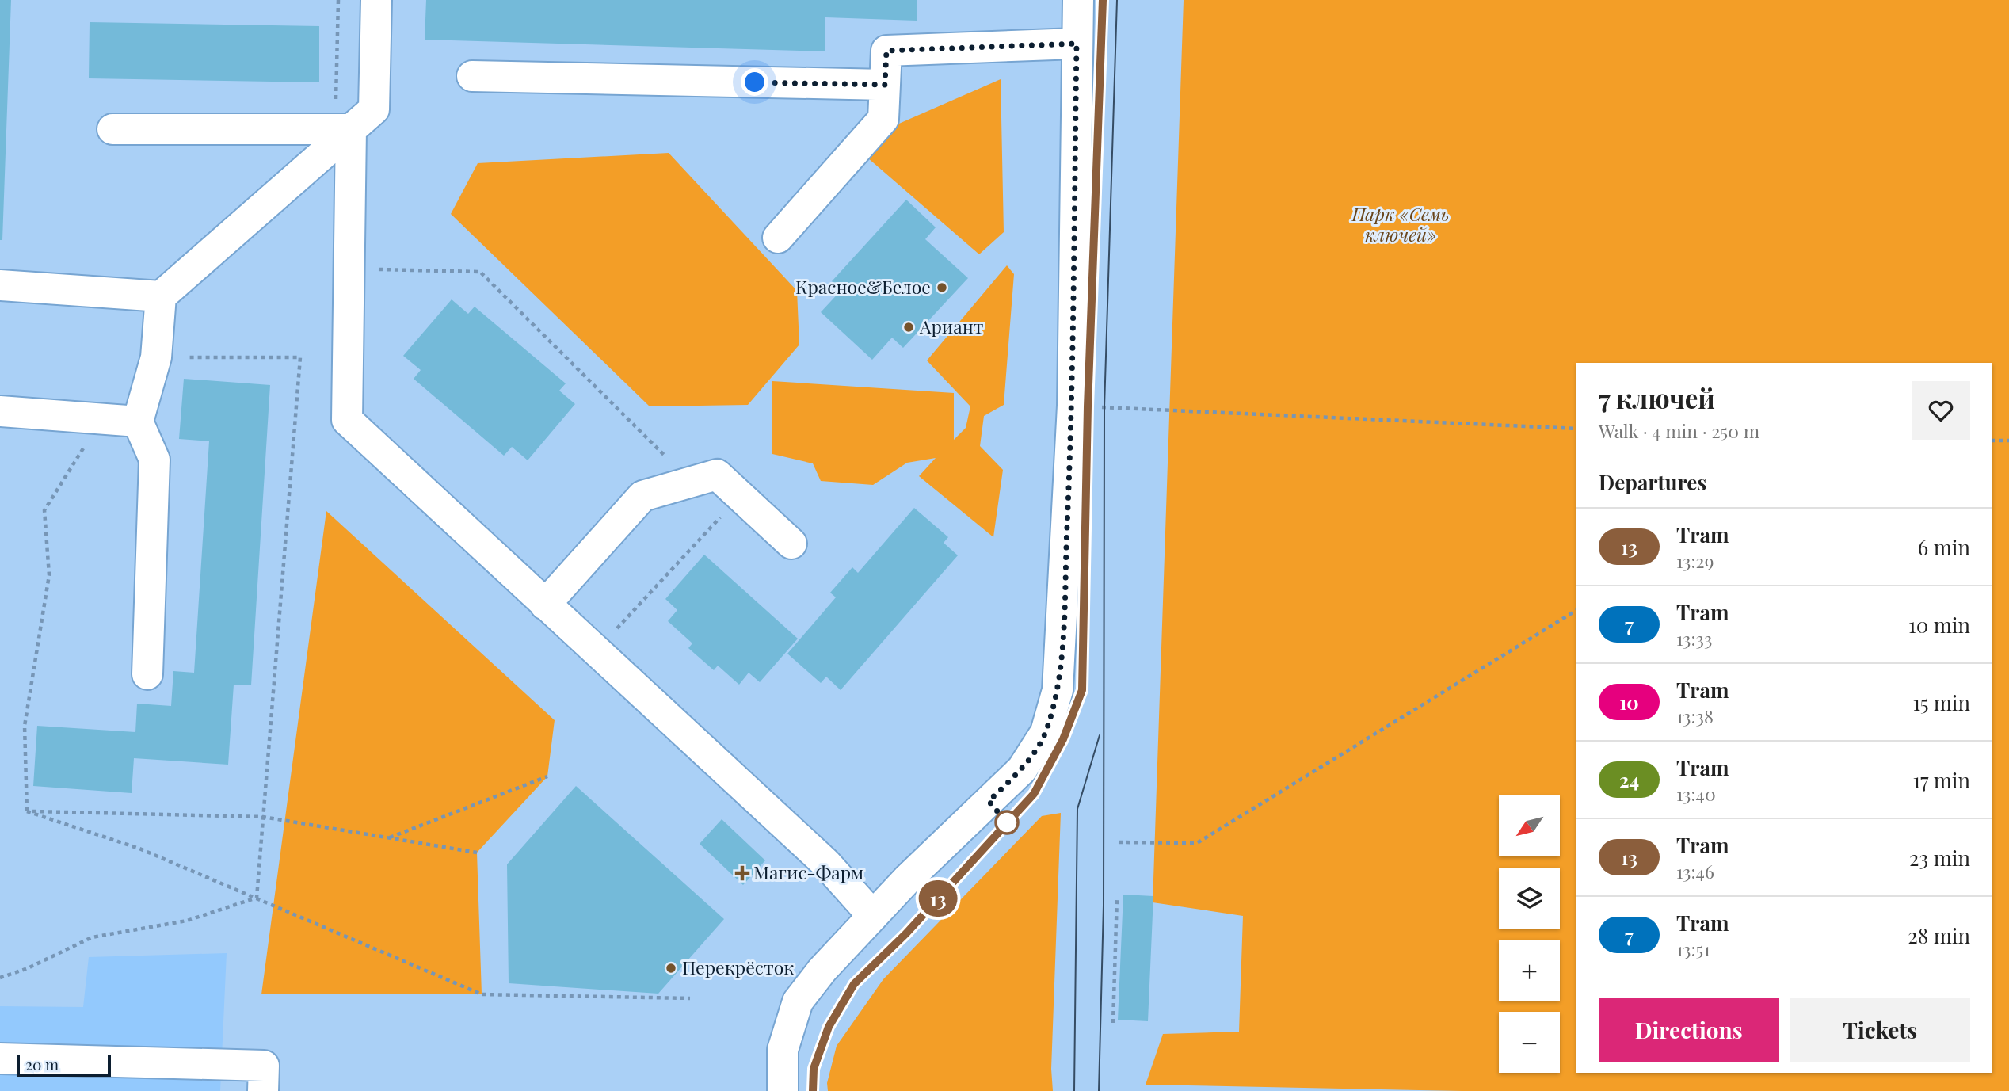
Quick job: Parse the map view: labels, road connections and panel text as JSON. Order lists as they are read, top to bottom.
{
  "parks": ["Парк «Семь ключей»"],
  "places": {
    "other": ["Красное&Белое", "Ариант", "Перекрёсток"],
    "health": ["Магис-Фарм"]
  },
  "lines": ["tram line 13"],
  "scale_bar": "20 m",
  "north": "bottom left",
  "page": {
    "on_map": "13",
    "heading": [
      ["7 ключей", "Walk · 4 min · 250 m"],
      "Departures"
    ],
    "list": [
      {
        "mark": "13",
        "name": "Tram",
        "note": "13:29",
        "value": "6 min"
      },
      {
        "mark": "7",
        "name": "Tram",
        "note": "13:33",
        "value": "10 min"
      },
      {
        "mark": "10",
        "name": "Tram",
        "note": "13:38",
        "value": "15 min"
      },
      {
        "mark": "24",
        "name": "Tram",
        "note": "13:40",
        "value": "17 min"
      },
      {
        "mark": "13",
        "name": "Tram",
        "note": "13:46",
        "value": "23 min"
      },
      {
        "mark": "7",
        "name": "Tram",
        "note": "13:51",
        "value": "28 min"
      }
    ],
    "map_buttons": ["+", "−"],
    "buttons": ["Directions", "Tickets"],
    "scale": "20 m"
  }
}
